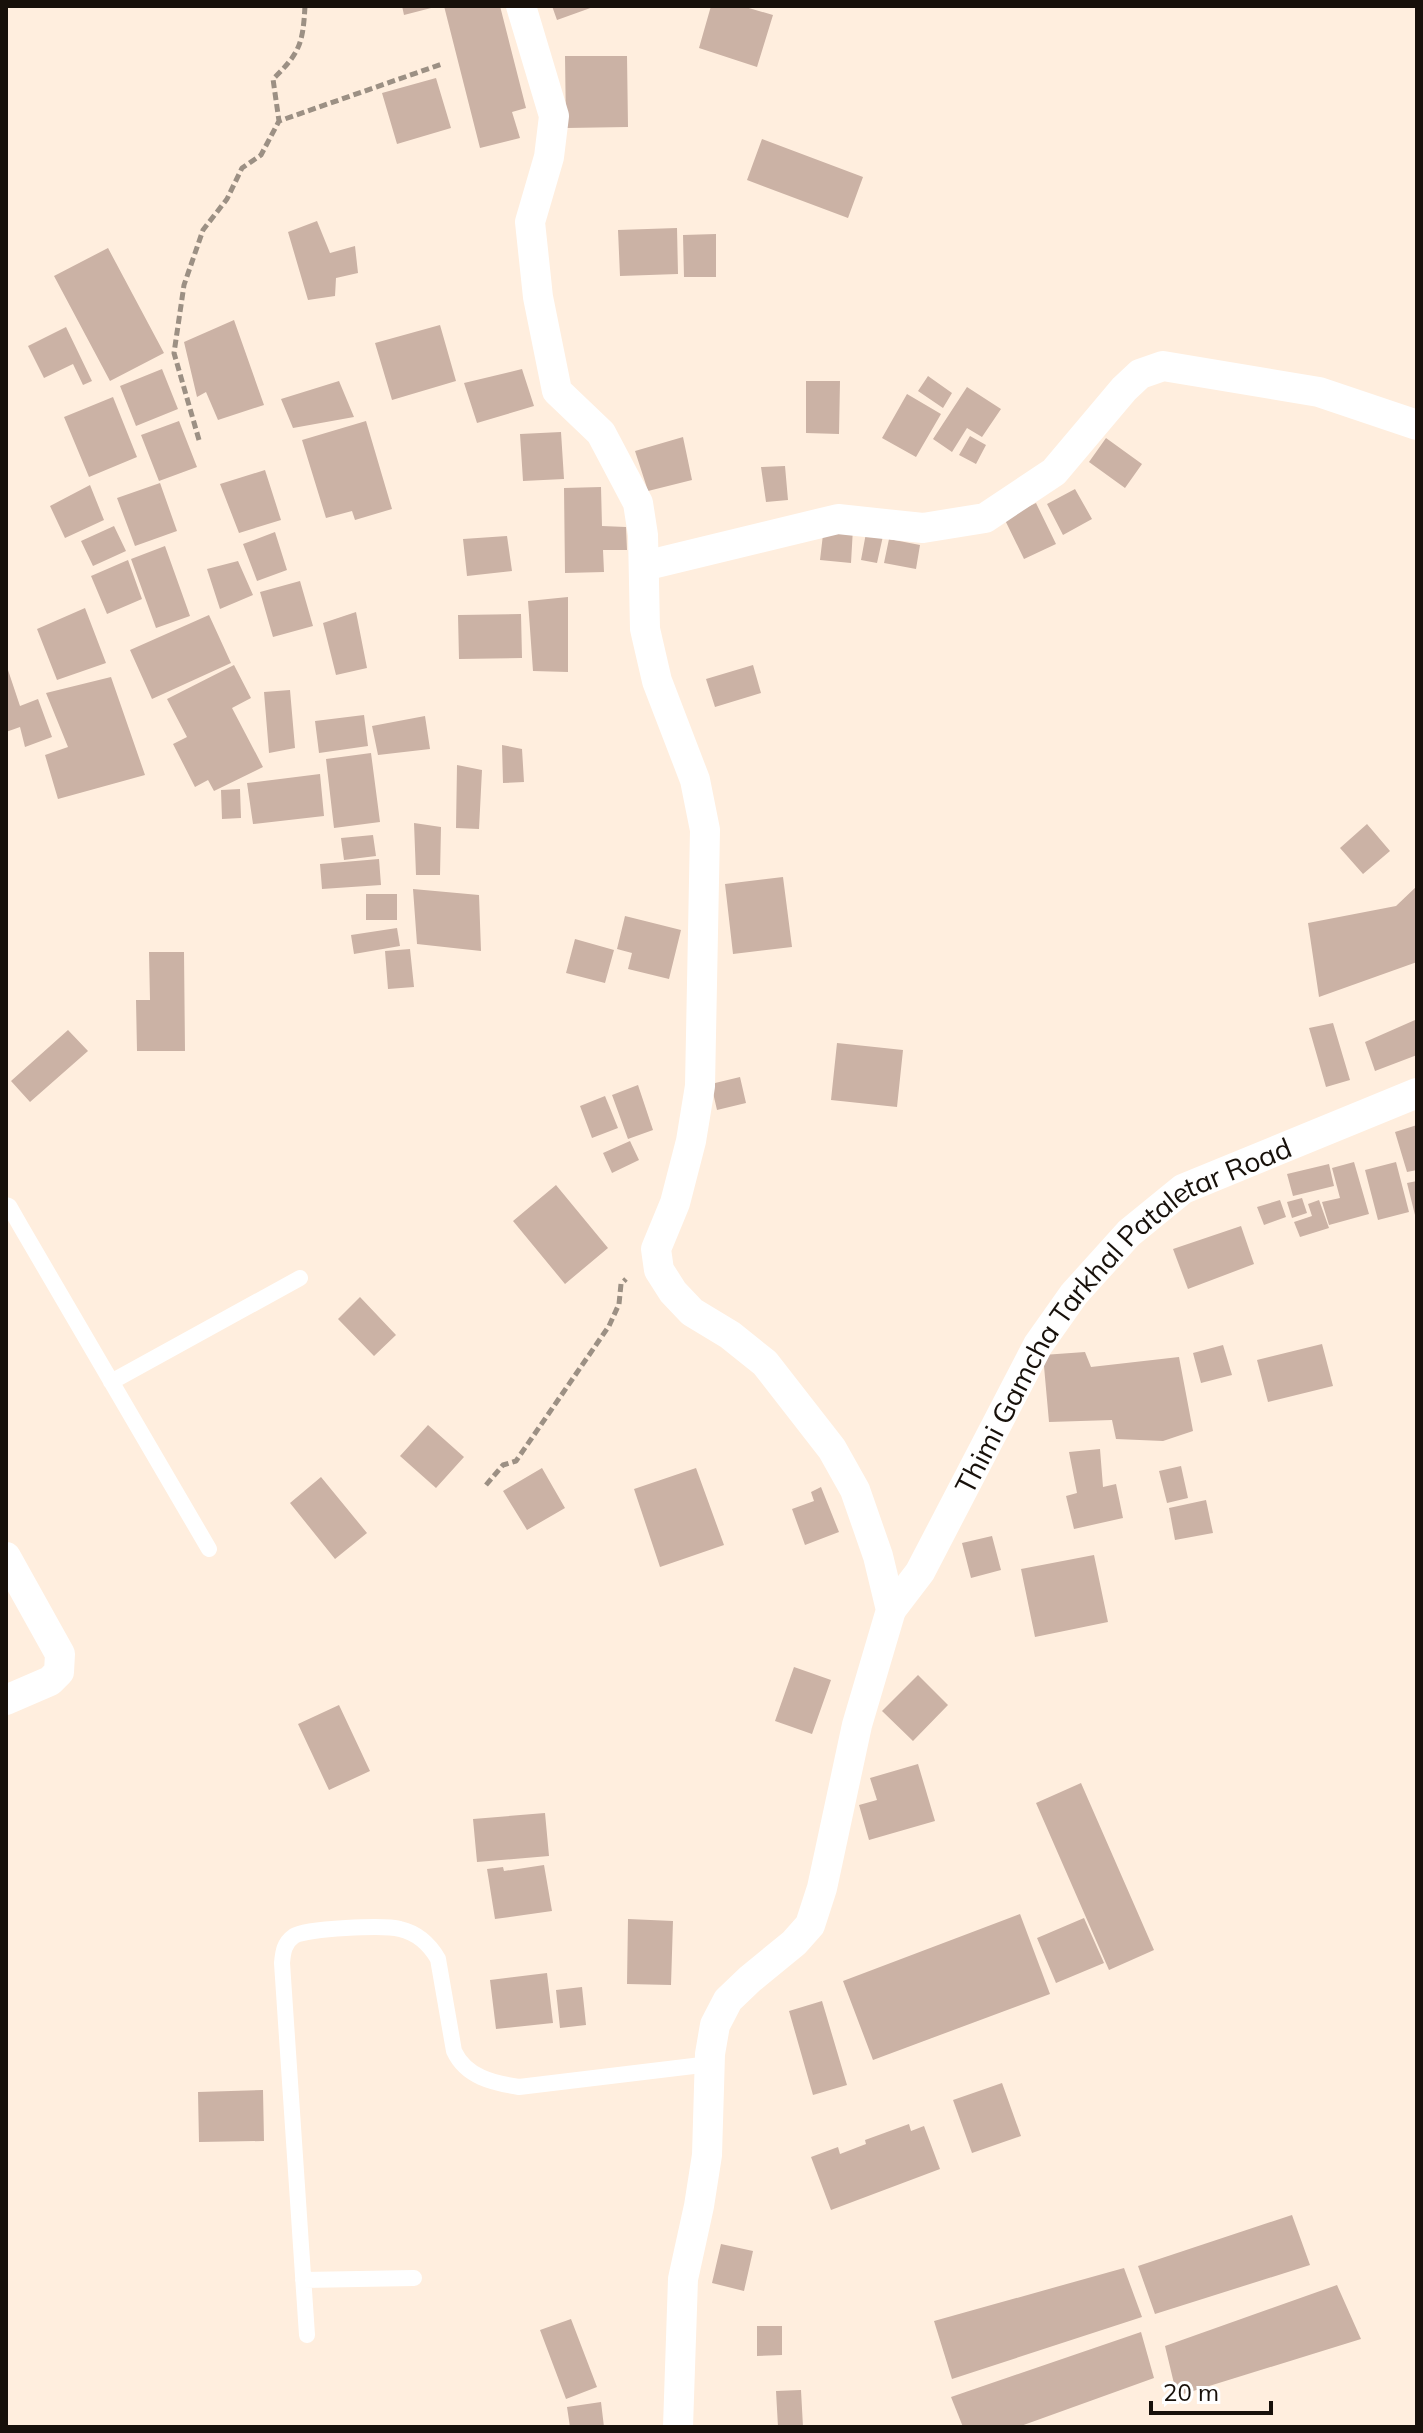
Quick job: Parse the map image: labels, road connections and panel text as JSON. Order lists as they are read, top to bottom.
{
  "streets": {
    "street": ["Thimi Gamcha Tarkhal Pataletar Road"]
  },
  "scale_bar": "20 m"
}
